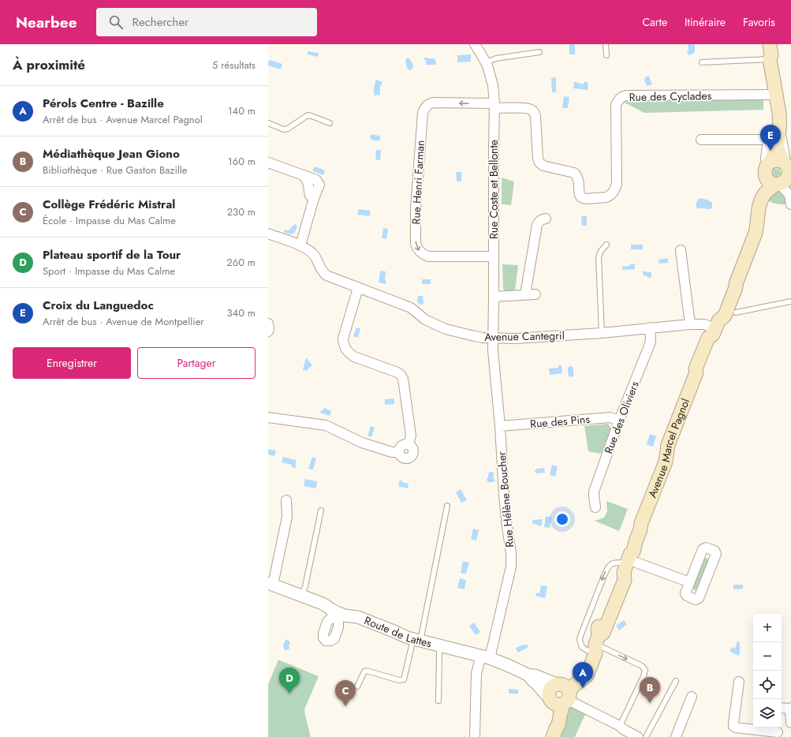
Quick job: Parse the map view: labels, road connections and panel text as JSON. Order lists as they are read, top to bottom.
{
  "streets": {
    "main road": ["Avenue Marcel Pagnol"],
    "street": [
      "Rue des Cyclades",
      "Rue Henri Farman",
      "Rue Coste et Bellonte",
      "Avenue Cantegril",
      "Rue des Oliviers",
      "Rue des Pins",
      "Rue Hélène Boucher",
      "Route de Lattes"
    ]
  },
  "crossings": [
    ["Rue des Cyclades", "Rue Henri Farman"],
    ["Rue Henri Farman", "Rue Coste et Bellonte"],
    ["Rue Coste et Bellonte", "Avenue Cantegril"],
    ["Rue Coste et Bellonte", "Rue Hélène Boucher"],
    ["Avenue Cantegril", "Rue des Oliviers"],
    ["Avenue Cantegril", "Avenue Marcel Pagnol"],
    ["Avenue Cantegril", "Rue Hélène Boucher"],
    ["Rue des Oliviers", "Rue des Pins"],
    ["Rue des Pins", "Rue Hélène Boucher"],
    ["Avenue Marcel Pagnol", "Route de Lattes"],
    ["Rue Hélène Boucher", "Route de Lattes"]
  ],
  "page": {
    "header": "Nearbee",
    "search": "Rechercher",
    "nav": ["Carte", "Itinéraire", "Favoris"],
    "heading": ["À proximité", "5 résultats"],
    "list": [
      {
        "mark": "A",
        "name": "Pérols Centre - Bazille",
        "note": "Arrêt de bus · Avenue Marcel Pagnol",
        "value": "140 m"
      },
      {
        "mark": "B",
        "name": "Médiathèque Jean Giono",
        "note": "Bibliothèque · Rue Gaston Bazille",
        "value": "160 m"
      },
      {
        "mark": "C",
        "name": "Collège Frédéric Mistral",
        "note": "École · Impasse du Mas Calme",
        "value": "230 m"
      },
      {
        "mark": "D",
        "name": "Plateau sportif de la Tour",
        "note": "Sport · Impasse du Mas Calme",
        "value": "260 m"
      },
      {
        "mark": "E",
        "name": "Croix du Languedoc",
        "note": "Arrêt de bus · Avenue de Montpellier",
        "value": "340 m"
      }
    ],
    "pins": [
      "E",
      "A",
      "D",
      "B",
      "C"
    ],
    "buttons": ["Enregistrer", "Partager"],
    "map_buttons": ["+", "−"]
  }
}
